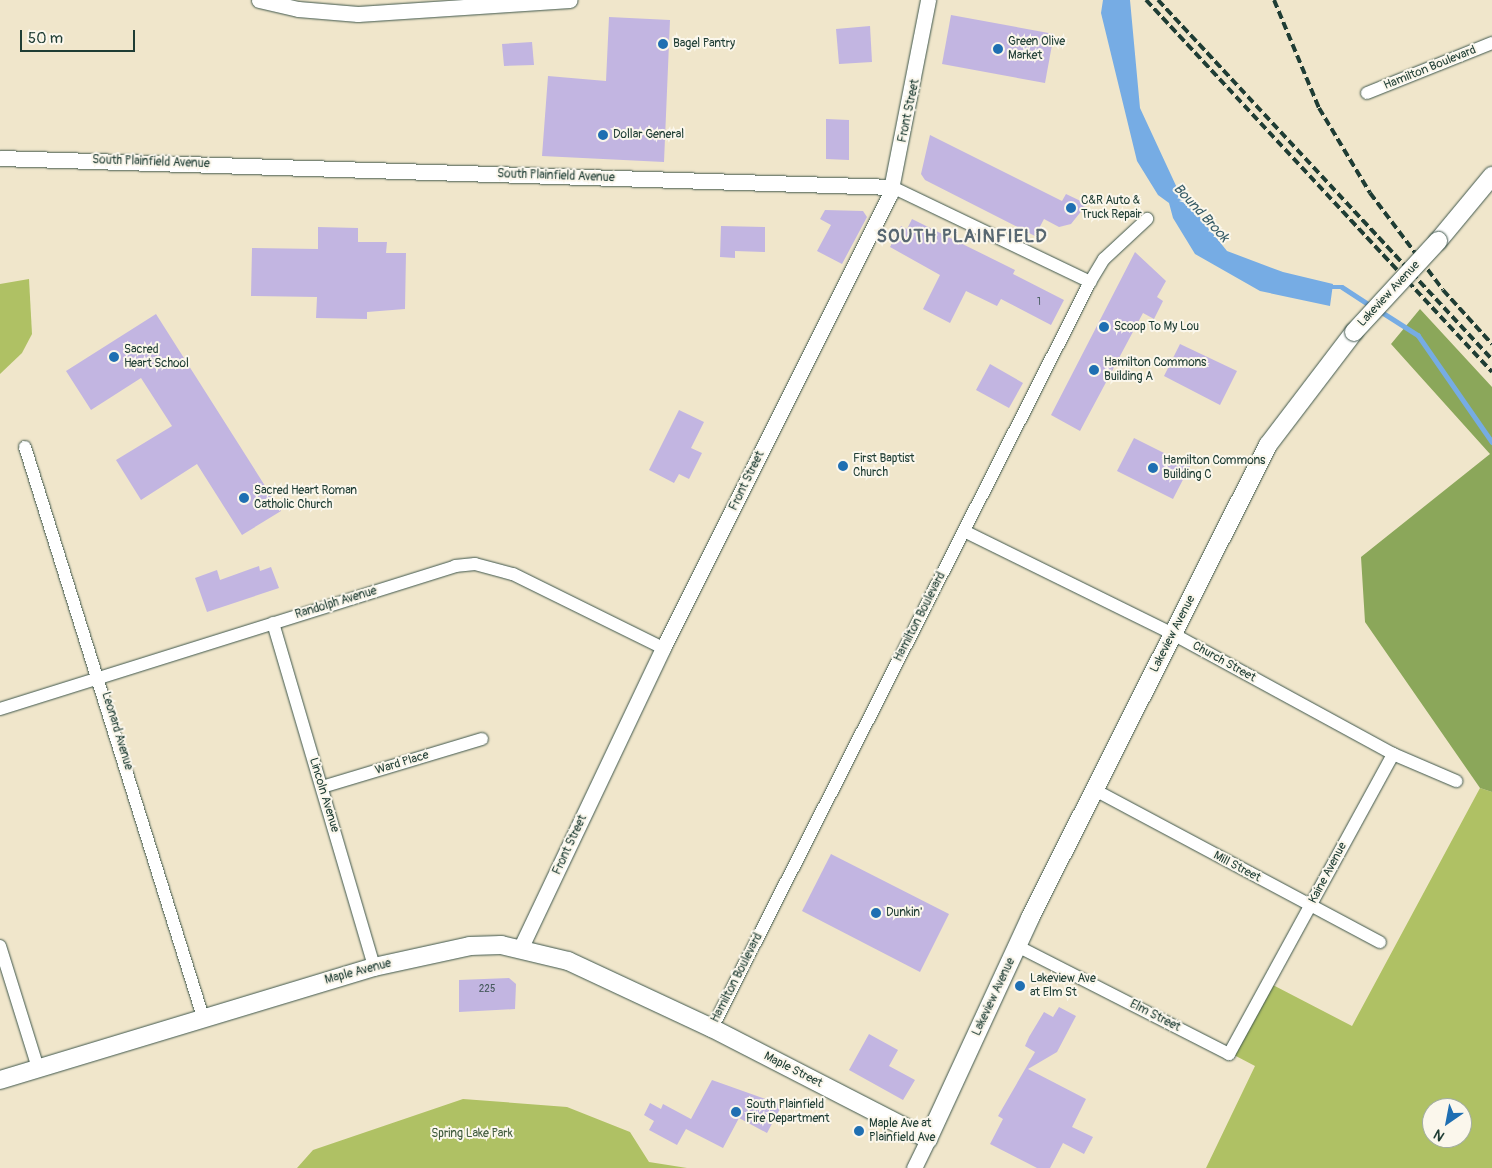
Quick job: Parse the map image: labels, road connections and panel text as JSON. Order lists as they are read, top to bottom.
{
  "streets": {
    "main road": ["Lakeview Avenue", "Maple Avenue", "Maple Street"],
    "street": [
      "Hamilton Boulevard",
      "Front Street",
      "South Plainfield Avenue",
      "Randolph Avenue",
      "Church Street",
      "Leonard Avenue",
      "Ward Place",
      "Lincoln Avenue",
      "Mill Street",
      "Kaine Avenue",
      "Elm Street"
    ]
  },
  "crossings": [
    ["Hamilton Boulevard", "South Plainfield Avenue"],
    ["Hamilton Boulevard", "Church Street"],
    ["Hamilton Boulevard", "Maple Avenue"],
    ["Hamilton Boulevard", "Maple Street"],
    ["Front Street", "South Plainfield Avenue"],
    ["Front Street", "Randolph Avenue"],
    ["Front Street", "Maple Avenue"],
    ["Lakeview Avenue", "Church Street"],
    ["Lakeview Avenue", "Mill Street"],
    ["Lakeview Avenue", "Elm Street"],
    ["Lakeview Avenue", "Maple Street"],
    ["Randolph Avenue", "Leonard Avenue"],
    ["Randolph Avenue", "Lincoln Avenue"],
    ["Church Street", "Kaine Avenue"],
    ["Leonard Avenue", "Maple Avenue"],
    ["Ward Place", "Lincoln Avenue"],
    ["Lincoln Avenue", "Maple Avenue"],
    ["Mill Street", "Kaine Avenue"],
    ["Kaine Avenue", "Elm Street"],
    ["Maple Avenue", "Maple Street"]
  ],
  "districts": ["SOUTH PLAINFIELD"],
  "water": ["Bound Brook"],
  "parks": ["Spring Lake Park"],
  "places": [
    "Bagel Pantry",
    "Green Olive Market",
    "Dollar General",
    "C&R Auto & Truck Repair",
    "Scoop To My Lou",
    "Sacred Heart School",
    "Hamilton Commons Building A",
    "First Baptist Church",
    "Hamilton Commons Building C",
    "Sacred Heart Roman Catholic Church",
    "Dunkin'",
    "Lakeview Ave at Elm St",
    "South Plainfield Fire Department",
    "Maple Ave at Plainfield Ave"
  ],
  "house_numbers": ["1", "225"],
  "scale_bar": "50 m",
  "north": "bottom left"
}
